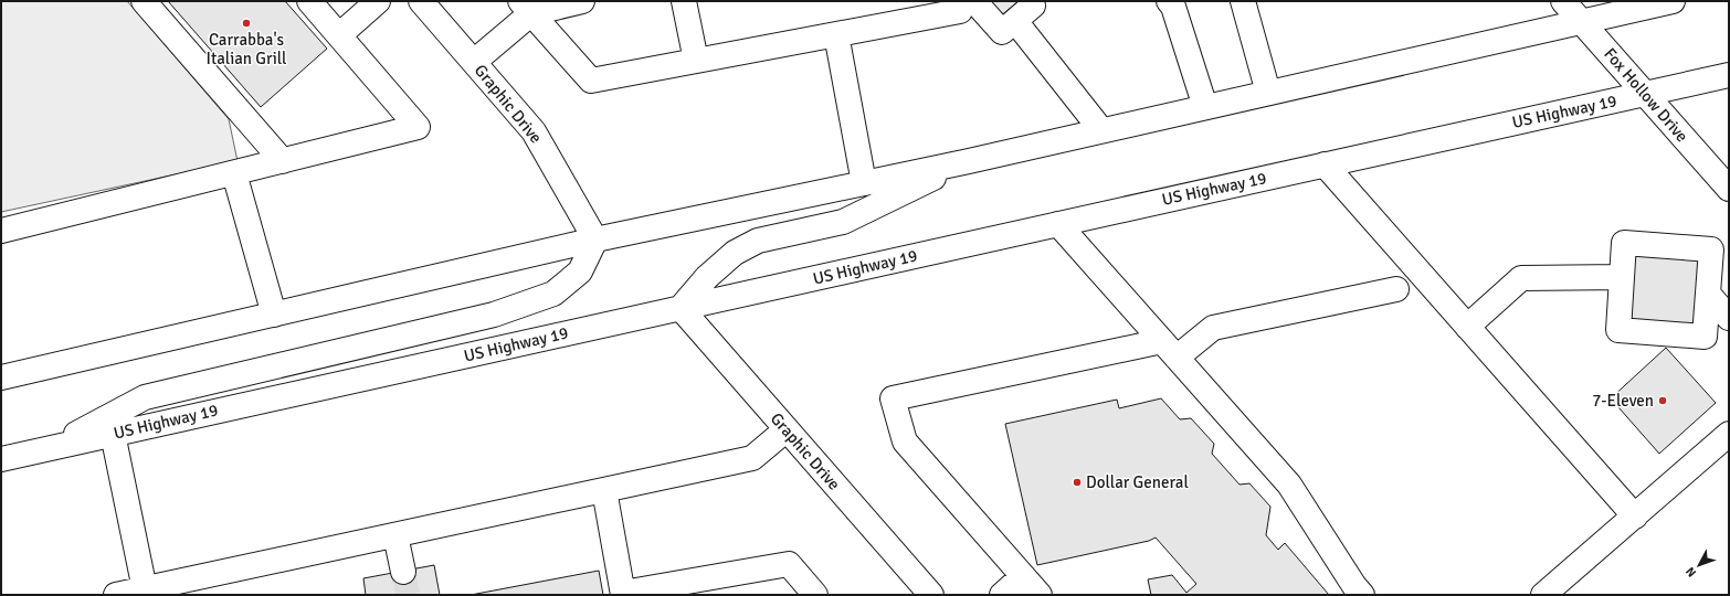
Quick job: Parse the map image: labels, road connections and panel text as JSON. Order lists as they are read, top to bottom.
{
  "streets": {
    "main road": ["Fox Hollow Drive", "Graphic Drive", "US Highway 19"]
  },
  "crossings": [
    ["Fox Hollow Drive", "US Highway 19"],
    ["Graphic Drive", "US Highway 19"]
  ],
  "places": ["Carrabba's Italian Grill", "7-Eleven", "Dollar General"],
  "north": "bottom left"
}
